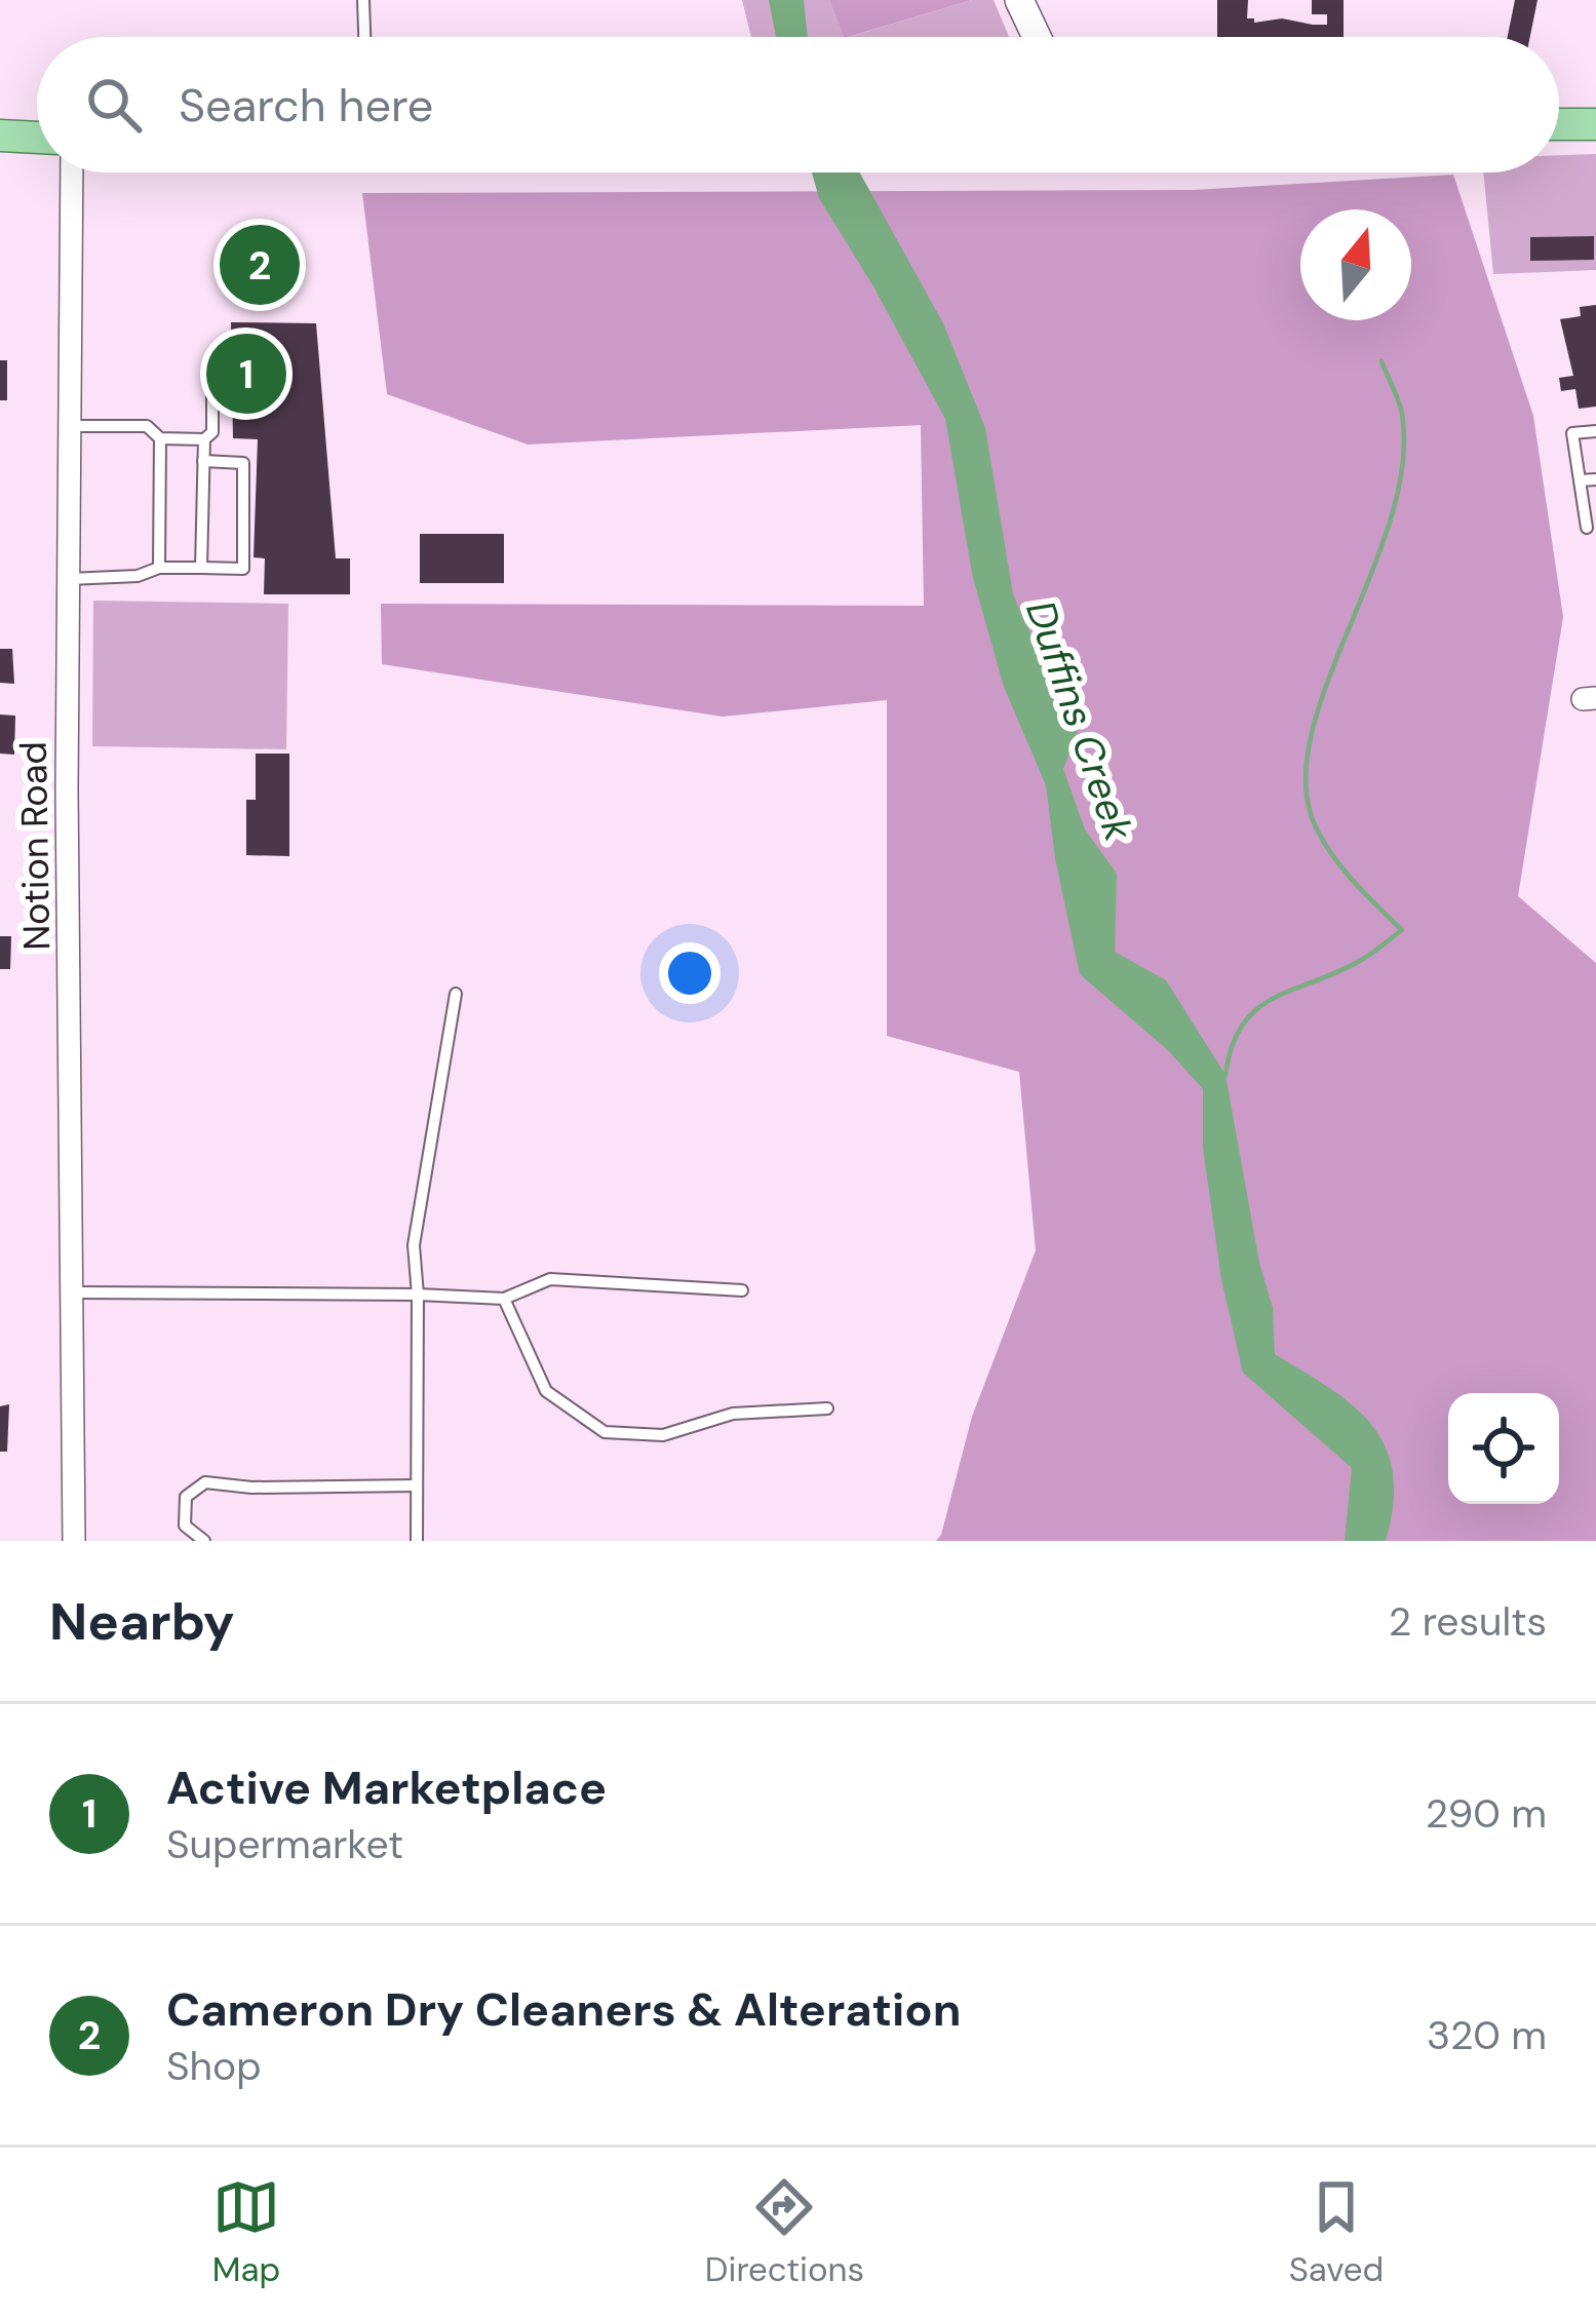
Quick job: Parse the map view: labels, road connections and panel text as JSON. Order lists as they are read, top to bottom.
{
  "streets": {
    "street": ["Notion Road"]
  },
  "water": ["Duffins Creek"],
  "north": "top",
  "page": {
    "search": "Search here",
    "pins": ["2", "1"],
    "heading": ["Nearby", "2 results"],
    "list": [
      {
        "mark": "1",
        "name": "Active Marketplace",
        "note": "Supermarket",
        "value": "290 m"
      },
      {
        "mark": "2",
        "name": "Cameron Dry Cleaners & Alteration",
        "note": "Shop",
        "value": "320 m"
      }
    ],
    "nav": ["Map", "Directions", "Saved"]
  }
}
